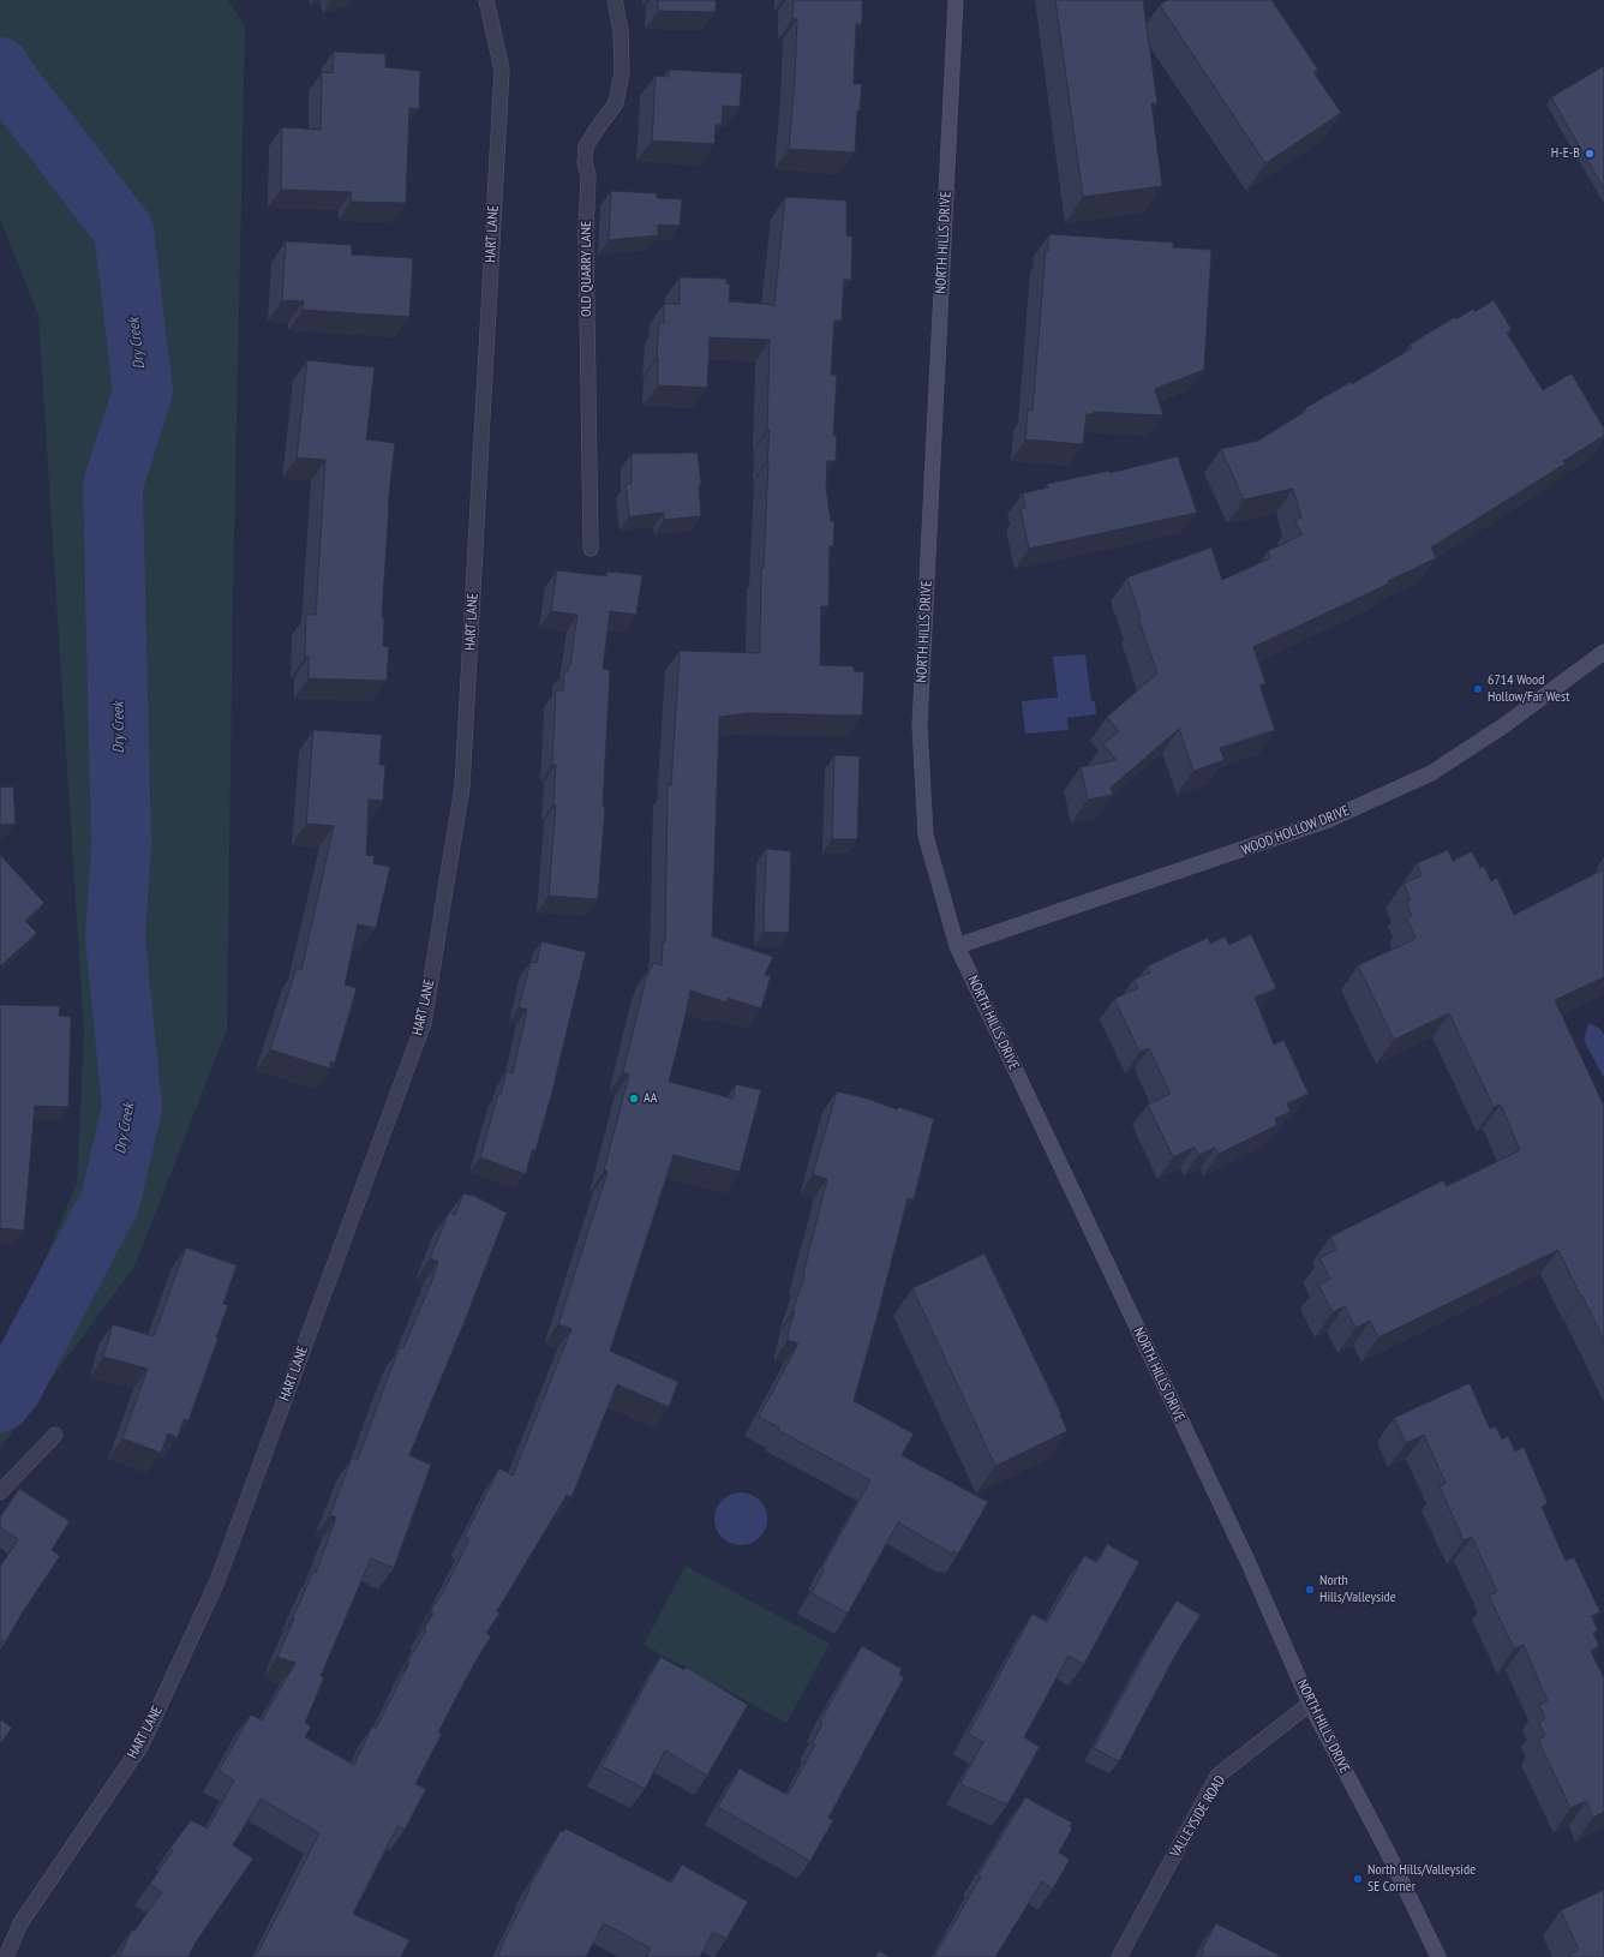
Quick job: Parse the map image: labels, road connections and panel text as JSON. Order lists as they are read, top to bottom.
{
  "streets": {
    "street": [
      "HART LANE",
      "NORTH HILLS DRIVE",
      "OLD QUARRY LANE",
      "WOOD HOLLOW DRIVE",
      "VALLEYSIDE ROAD"
    ]
  },
  "crossings": [
    ["NORTH HILLS DRIVE", "WOOD HOLLOW DRIVE"],
    ["NORTH HILLS DRIVE", "VALLEYSIDE ROAD"]
  ],
  "water": ["Dry Creek"],
  "places": [
    "H-E-B",
    "6714 Wood Hollow/Far West",
    "AA",
    "North Hills/Valleyside",
    "North Hills/Valleyside SE Corner"
  ]
}
